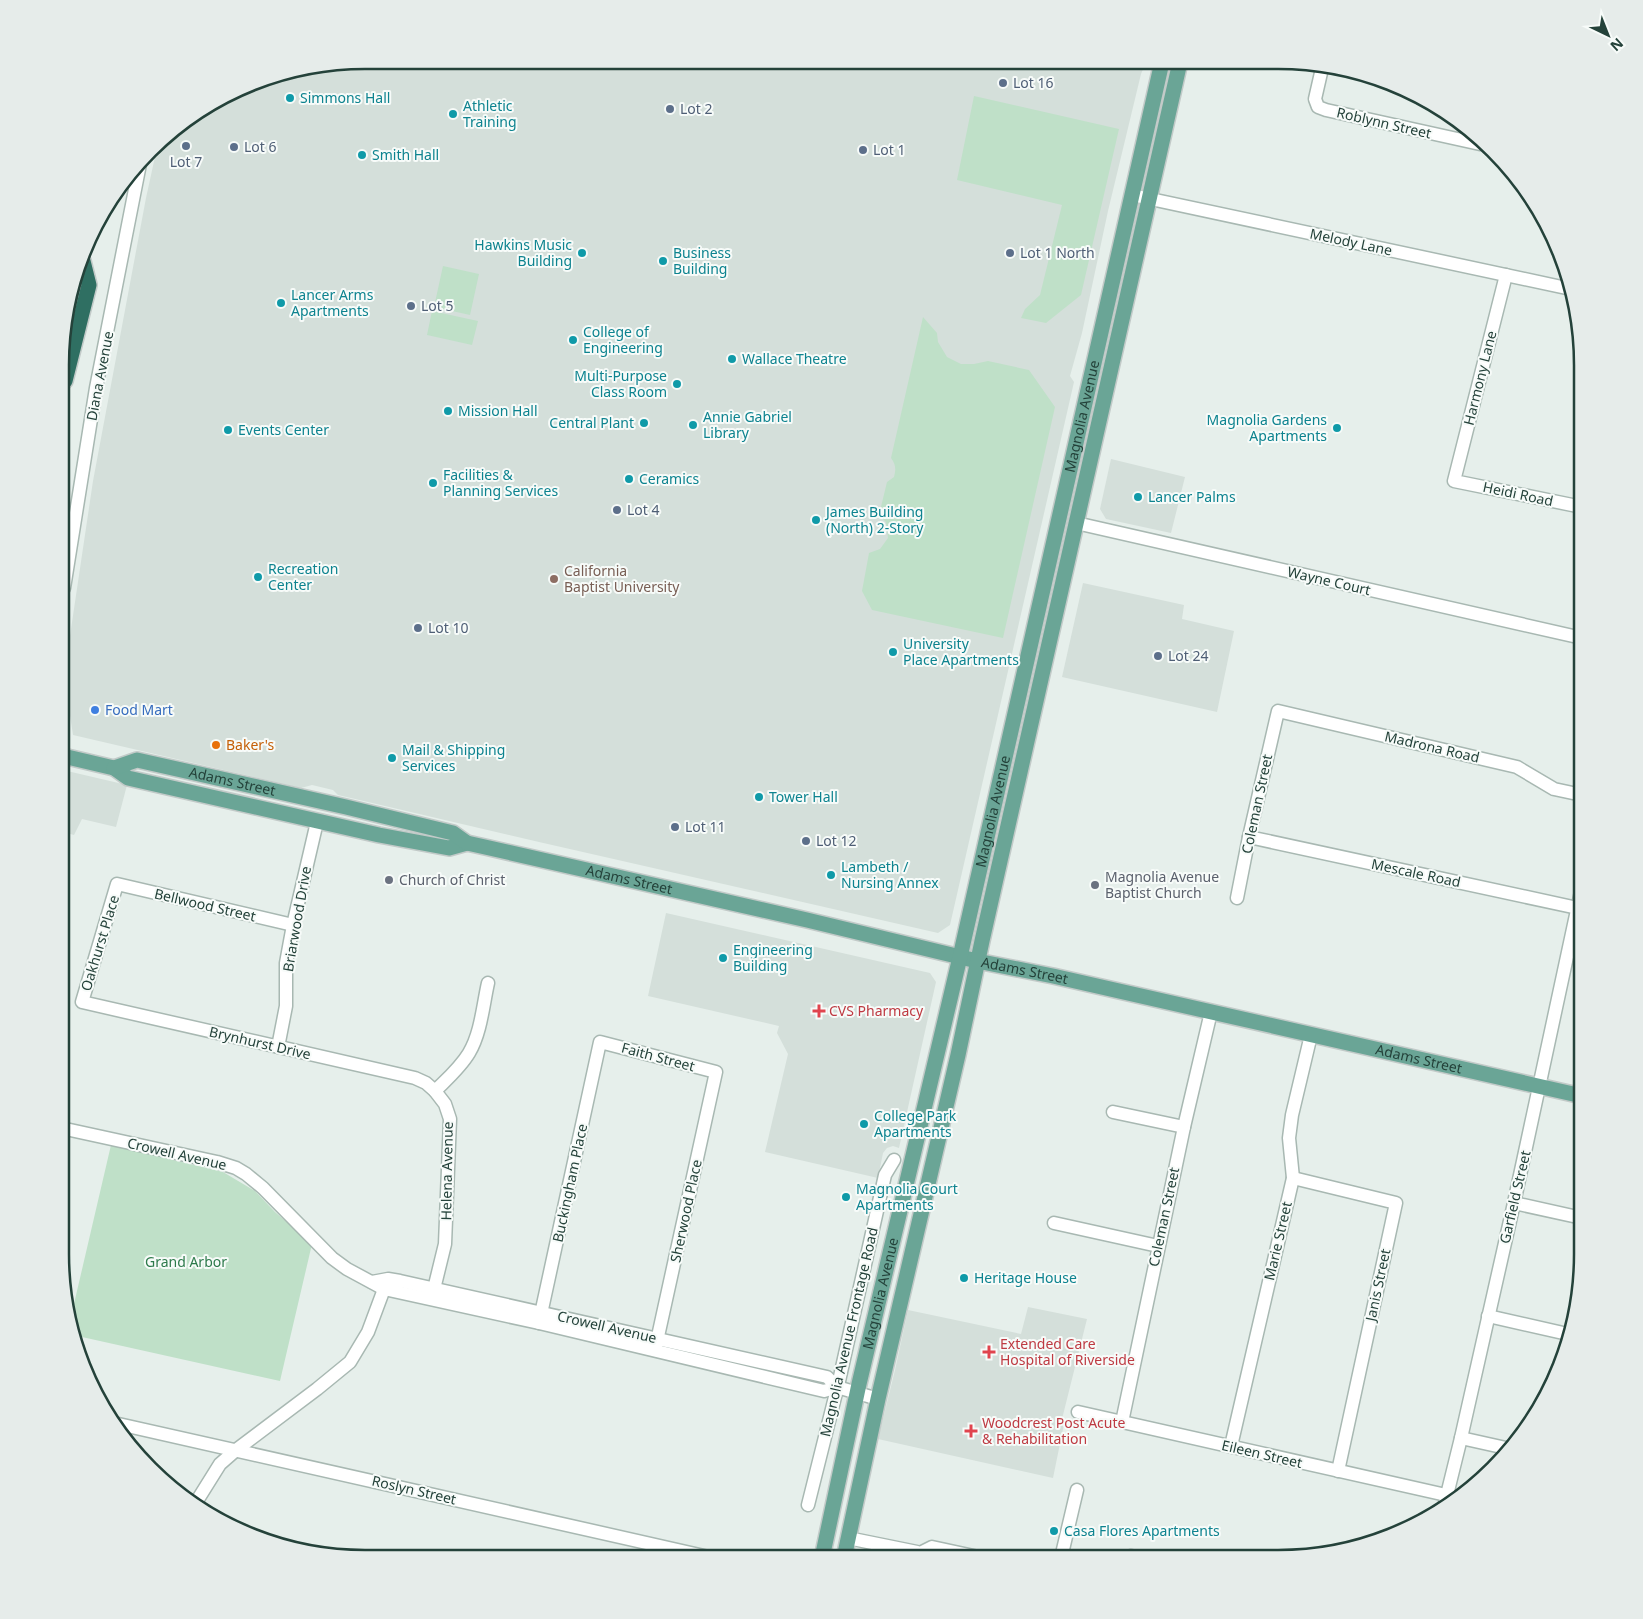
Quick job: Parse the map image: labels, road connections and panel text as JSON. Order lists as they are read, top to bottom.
{
  "streets": {
    "main road": ["Magnolia Avenue", "Adams Street"],
    "street": [
      "Roblynn Street",
      "Melody Lane",
      "Diana Avenue",
      "Harmony Lane",
      "Heidi Road",
      "Wayne Court",
      "Madrona Road",
      "Coleman Street",
      "Mescale Road",
      "Bellwood Street",
      "Briarwood Drive",
      "Oakhurst Place",
      "Brynhurst Drive",
      "Faith Street",
      "Crowell Avenue",
      "Helena Avenue",
      "Buckingham Place",
      "Garfield Street",
      "Sherwood Place",
      "Marie Street",
      "Janis Street",
      "Magnolia Avenue Frontage Road",
      "Eileen Street",
      "Roslyn Street"
    ]
  },
  "crossings": [
    ["Melody Lane", "Harmony Lane"],
    ["Melody Lane", "Magnolia Avenue"],
    ["Harmony Lane", "Heidi Road"],
    ["Magnolia Avenue", "Wayne Court"],
    ["Magnolia Avenue", "Adams Street"],
    ["Magnolia Avenue", "Crowell Avenue"],
    ["Madrona Road", "Coleman Street"],
    ["Adams Street", "Coleman Street"],
    ["Adams Street", "Briarwood Drive"],
    ["Adams Street", "Garfield Street"],
    ["Adams Street", "Marie Street"],
    ["Coleman Street", "Mescale Road"],
    ["Coleman Street", "Eileen Street"],
    ["Bellwood Street", "Briarwood Drive"],
    ["Bellwood Street", "Oakhurst Place"],
    ["Briarwood Drive", "Brynhurst Drive"],
    ["Oakhurst Place", "Brynhurst Drive"],
    ["Brynhurst Drive", "Helena Avenue"],
    ["Faith Street", "Buckingham Place"],
    ["Faith Street", "Sherwood Place"],
    ["Crowell Avenue", "Helena Avenue"],
    ["Crowell Avenue", "Buckingham Place"],
    ["Crowell Avenue", "Sherwood Place"],
    ["Crowell Avenue", "Magnolia Avenue Frontage Road"],
    ["Marie Street", "Janis Street"],
    ["Marie Street", "Eileen Street"],
    ["Janis Street", "Eileen Street"]
  ],
  "parks": ["Grand Arbor"],
  "places": {
    "other": [
      "Lot 16",
      "Simmons Hall",
      "Lot 2",
      "Athletic Training",
      "Lot 7",
      "Lot 6",
      "Lot 1",
      "Smith Hall",
      "Hawkins Music Building",
      "Lot 1 North",
      "Business Building",
      "Lancer Arms Apartments",
      "Lot 5",
      "College of Engineering",
      "Wallace Theatre",
      "Multi-Purpose Class Room",
      "Mission Hall",
      "Central Plant",
      "Annie Gabriel Library",
      "Magnolia Gardens Apartments",
      "Events Center",
      "Ceramics",
      "Facilities & Planning Services",
      "Lancer Palms",
      "Lot 4",
      "James Building (North) 2-Story",
      "Recreation Center",
      "California Baptist University",
      "Lot 10",
      "University Place Apartments",
      "Lot 24",
      "Food Mart",
      "Baker's",
      "Mail & Shipping Services",
      "Tower Hall",
      "Lot 11",
      "Lot 12",
      "Lambeth / Nursing Annex",
      "Church of Christ",
      "Magnolia Avenue Baptist Church",
      "Engineering Building",
      "College Park Apartments",
      "Magnolia Court Apartments",
      "Heritage House",
      "Casa Flores Apartments"
    ],
    "health": ["CVS Pharmacy", "Extended Care Hospital of Riverside", "Woodcrest Post Acute & Rehabilitation"]
  },
  "north": "bottom right"
}
